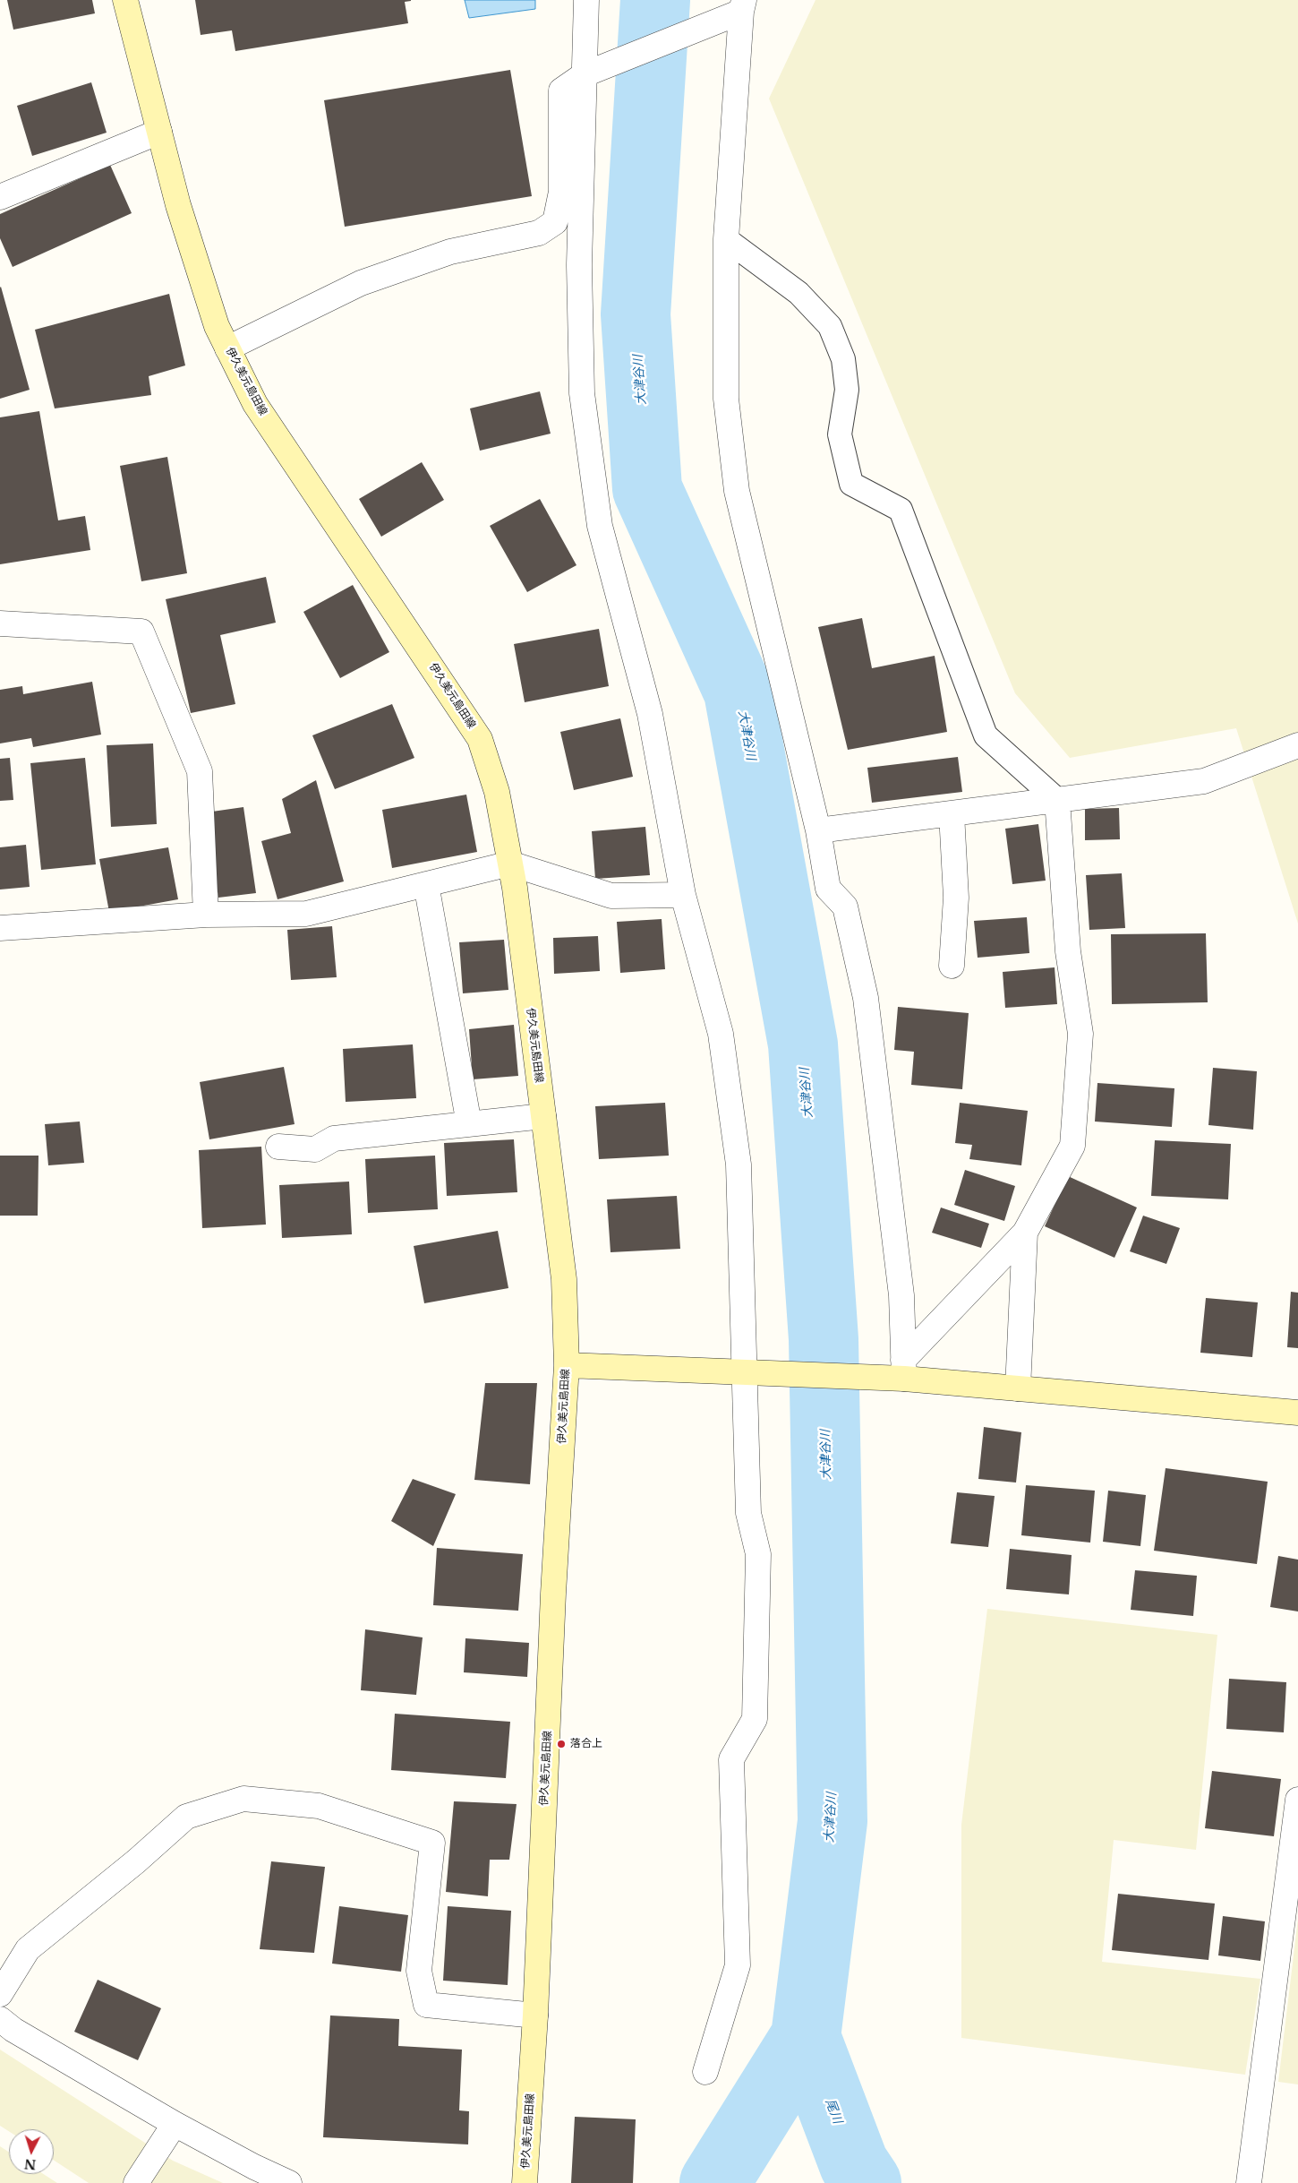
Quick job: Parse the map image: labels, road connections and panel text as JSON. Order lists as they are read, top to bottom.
{
  "streets": {
    "main road": ["伊久美元島田線"]
  },
  "water": ["大津谷川", "尾川"],
  "places": ["落合上"],
  "north": "bottom"
}
